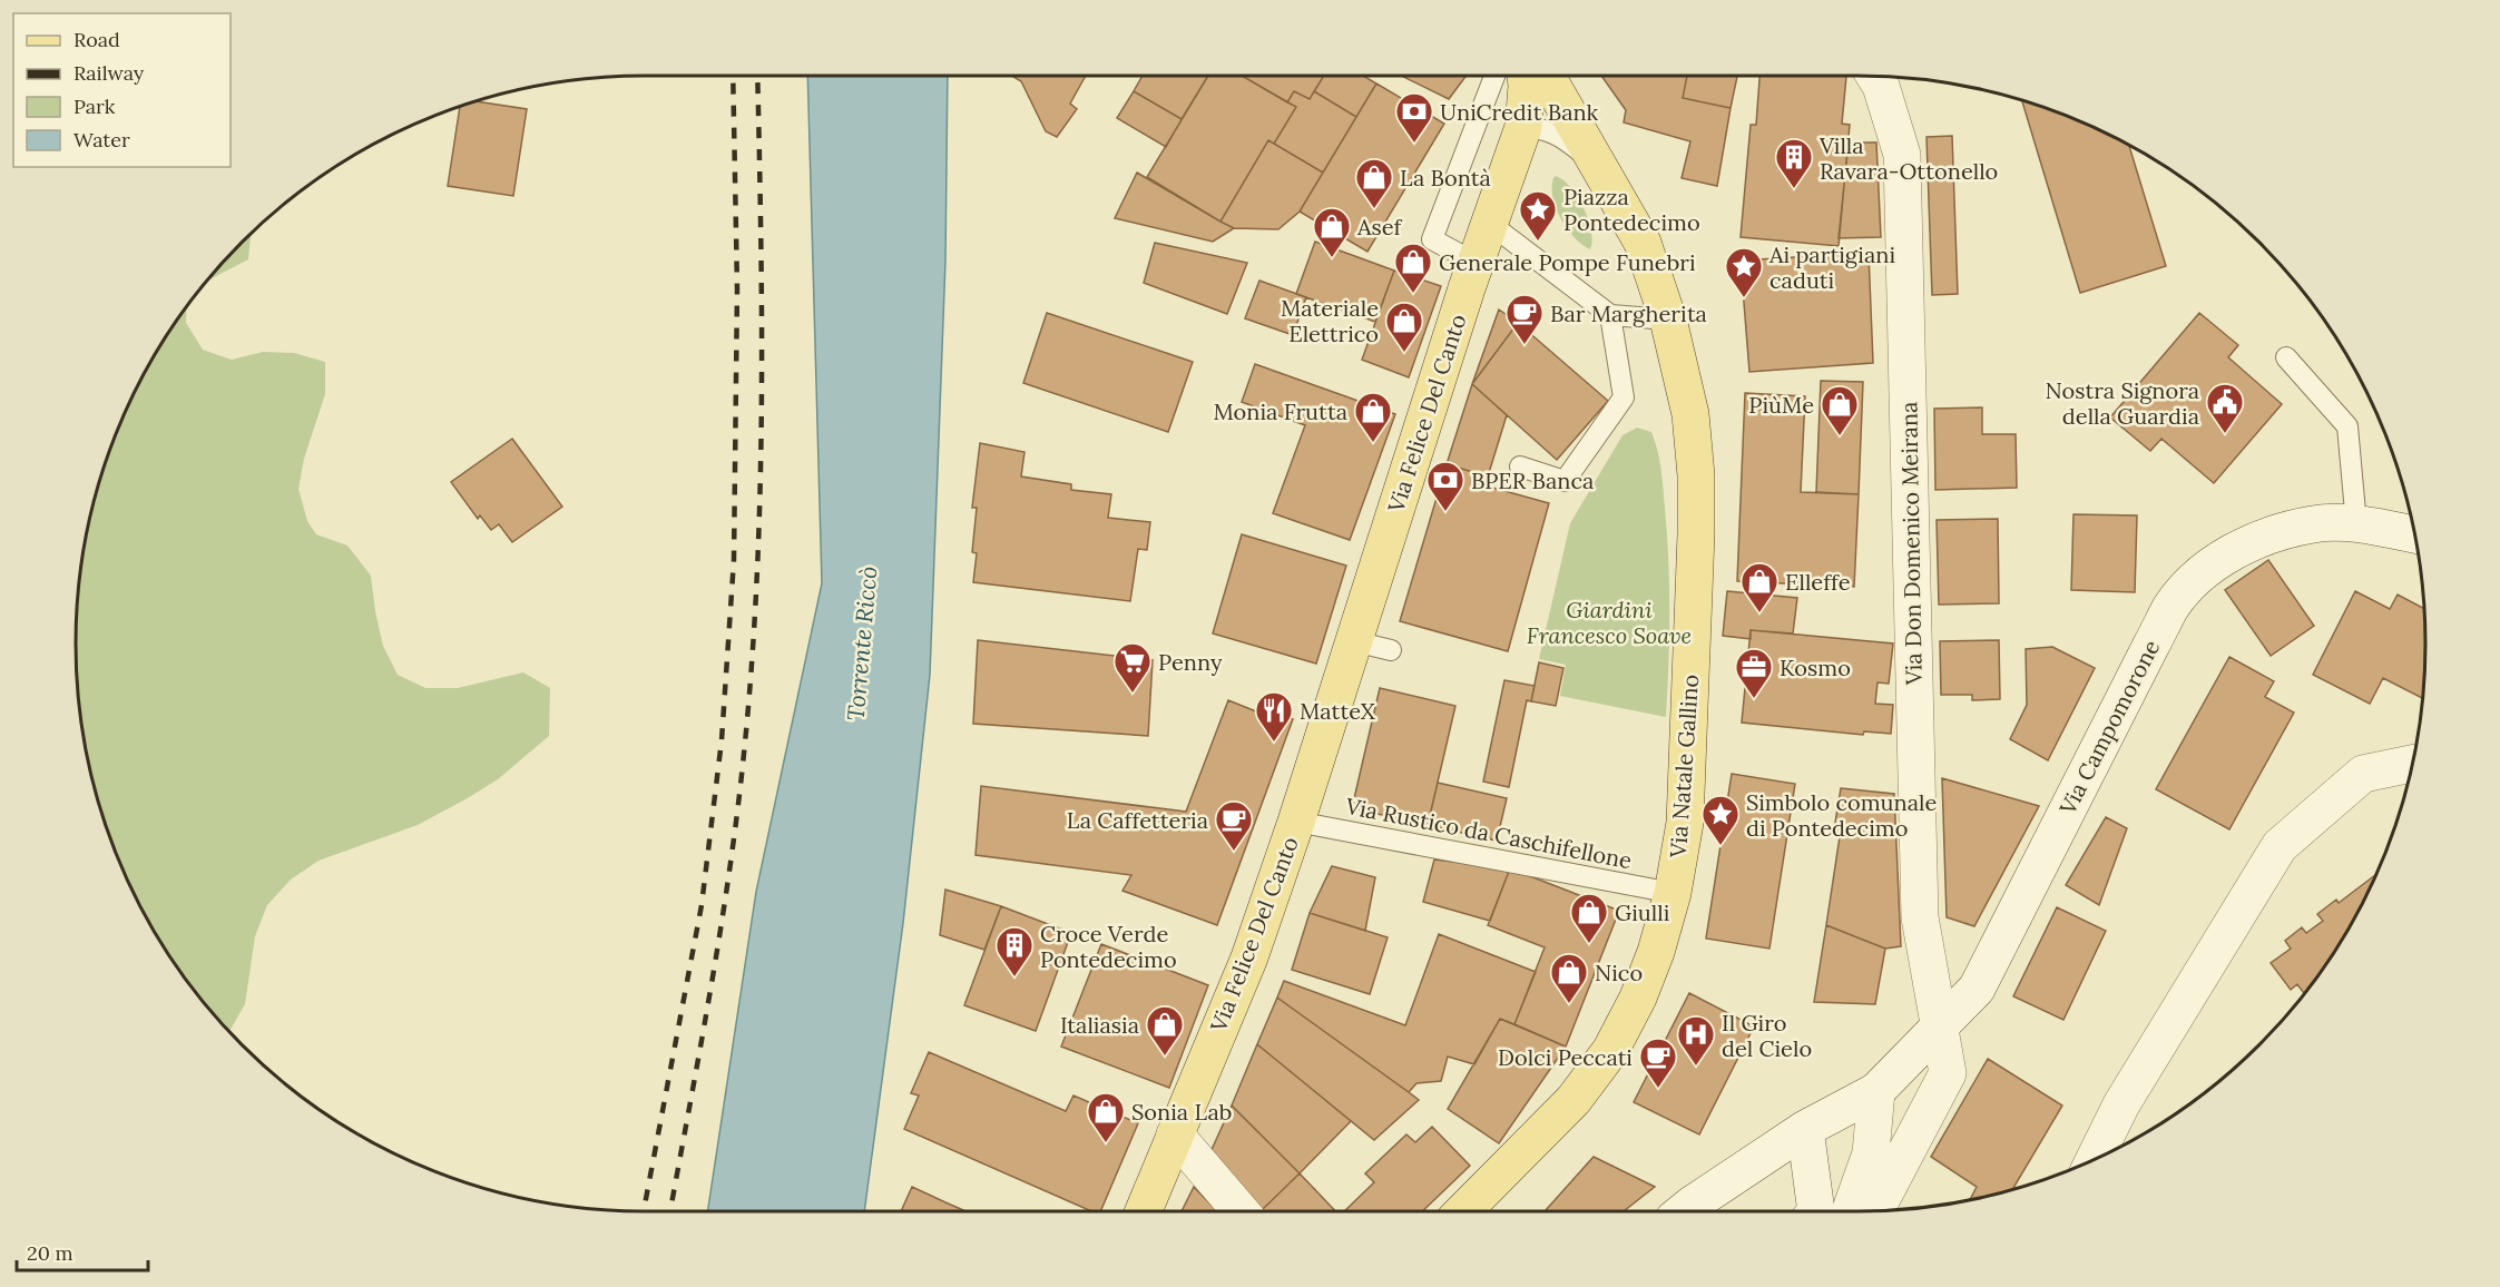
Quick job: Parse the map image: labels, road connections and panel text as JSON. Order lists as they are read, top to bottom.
{
  "streets": {
    "main road": ["Via Felice Del Canto", "Via Natale Gallino"],
    "street": ["Via Don Domenico Meirana", "Via Campomorone"],
    "lane": ["Via Rustico da Caschifellone"]
  },
  "crossings": [
    ["Via Felice Del Canto", "Via Rustico da Caschifellone"],
    ["Via Don Domenico Meirana", "Via Campomorone"],
    ["Via Natale Gallino", "Via Rustico da Caschifellone"]
  ],
  "water": ["Torrente Riccò"],
  "parks": ["Giardini Francesco Soave"],
  "places": {
    "bank": ["UniCredit Bank", "BPER Banca"],
    "building": ["Villa Ravara-Ottonello", "Croce Verde Pontedecimo"],
    "shop": [
      "La Bontà",
      "Asef",
      "Generale Pompe Funebri",
      "Materiale Elettrico",
      "PiùMe",
      "Monia Frutta",
      "Elleffe",
      "Giulli",
      "Nico",
      "Italiasia",
      "Sonia Lab"
    ],
    "place": ["Piazza Pontedecimo", "Ai partigiani caduti", "Simbolo comunale di Pontedecimo"],
    "cafe": ["Bar Margherita", "La Caffetteria", "Dolci Peccati"],
    "public building": ["Nostra Signora della Guardia"],
    "supermarket": ["Penny"],
    "office": ["Kosmo"],
    "restaurant": ["MatteX"],
    "hospital": ["Il Giro del Cielo"]
  },
  "legend": [
    "Road",
    "Railway",
    "Park",
    "Water"
  ],
  "scale_bar": "20 m"
}
